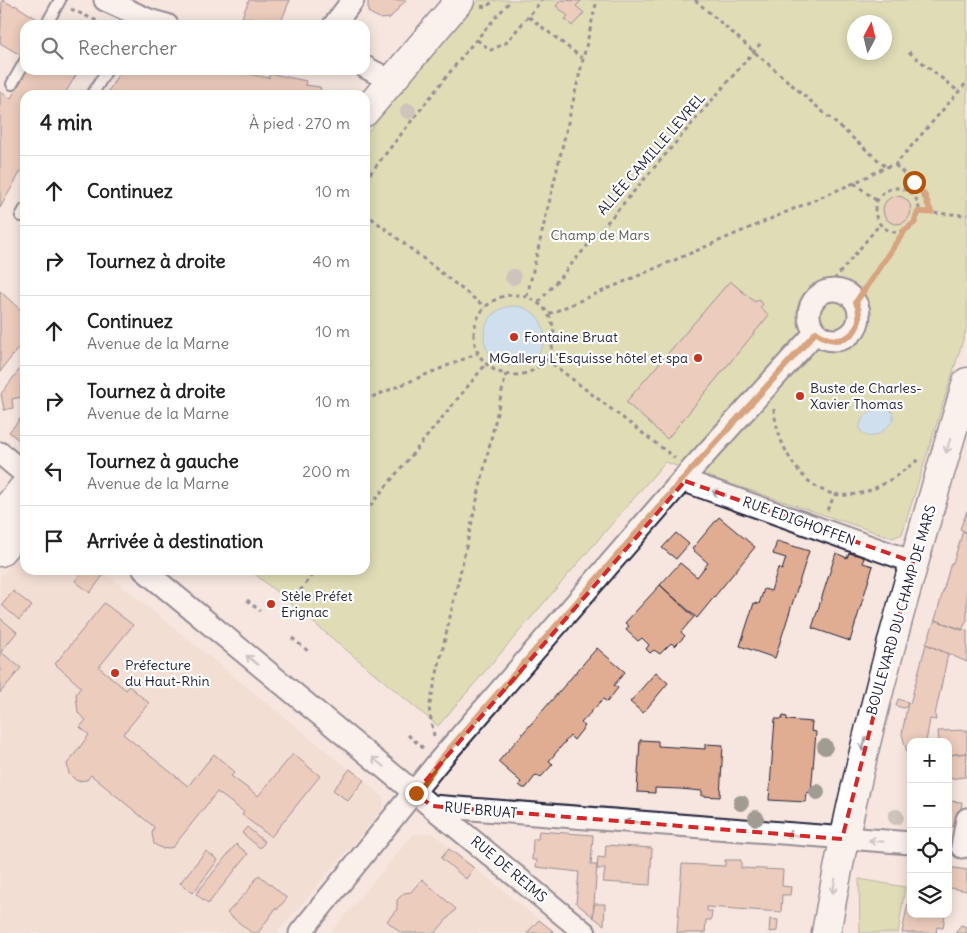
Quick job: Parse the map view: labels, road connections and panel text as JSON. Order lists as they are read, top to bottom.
{
  "streets": {
    "street": [
      "RUE EDIGHOFFEN",
      "BOULEVARD DU CHAMP DE MARS",
      "RUE BRUAT",
      "RUE DE REIMS"
    ],
    "path": ["ALLÉE CAMILLE LEVREL"]
  },
  "crossings": [
    ["RUE EDIGHOFFEN", "BOULEVARD DU CHAMP DE MARS"],
    ["BOULEVARD DU CHAMP DE MARS", "RUE BRUAT"],
    ["RUE BRUAT", "RUE DE REIMS"]
  ],
  "one_way": ["RUE EDIGHOFFEN", "BOULEVARD DU CHAMP DE MARS", "RUE BRUAT"],
  "parks": ["Champ de Mars"],
  "places": [
    "Fontaine Bruat",
    "MGallery L'Esquisse hôtel et spa",
    "Buste de Charles- Xavier Thomas",
    "Stèle Préfet Erignac",
    "Préfecture du Haut-Rhin"
  ],
  "north": "top",
  "page": {
    "search": "Rechercher",
    "heading": ["4 min", "À pied · 270 m"],
    "list": [
      ["Continuez", "10 m"],
      ["Tournez à droite", "40 m"],
      ["Continuez", "Avenue de la Marne", "10 m"],
      ["Tournez à droite", "Avenue de la Marne", "10 m"],
      ["Tournez à gauche", "Avenue de la Marne", "200 m"],
      "Arrivée à destination"
    ],
    "map_buttons": ["+", "−"]
  }
}
